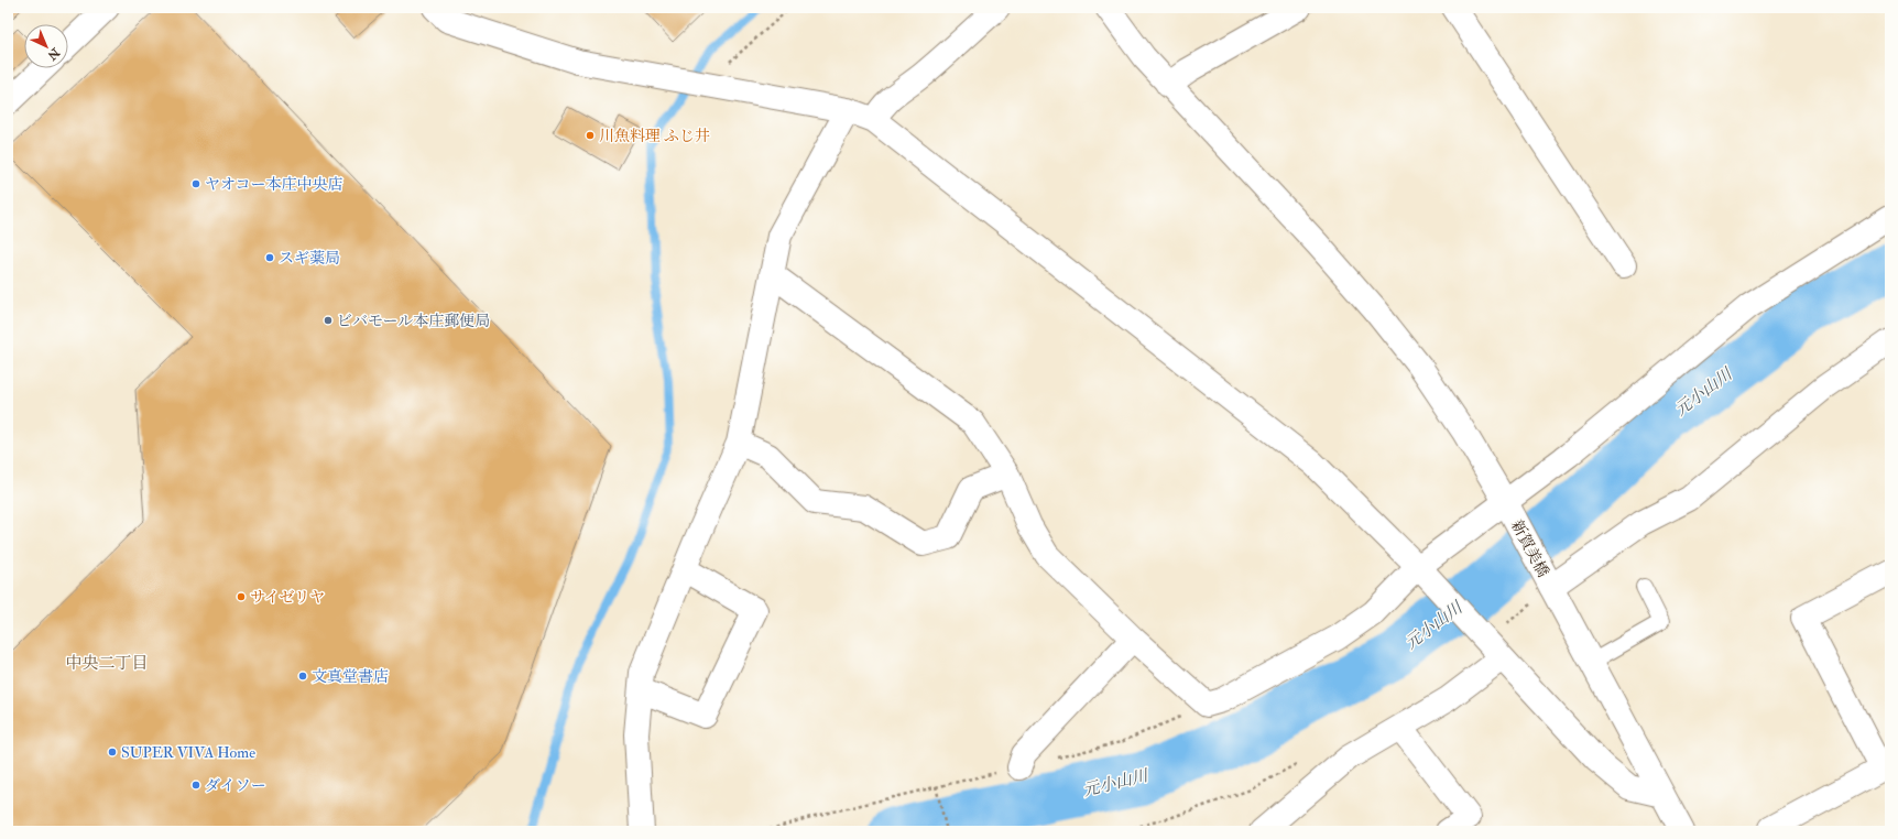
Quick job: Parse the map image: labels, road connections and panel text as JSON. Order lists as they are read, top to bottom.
{
  "streets": {
    "street": ["新賀美橋"]
  },
  "districts": ["中央二丁目"],
  "water": ["元小山川"],
  "places": [
    "川魚料理 ふじ井",
    "ヤオコー本庄中央店",
    "スギ薬局",
    "ビバモール本庄郵便局",
    "サイゼリヤ",
    "文真堂書店",
    "SUPER VIVA Home",
    "ダイソー"
  ],
  "north": "bottom right"
}
